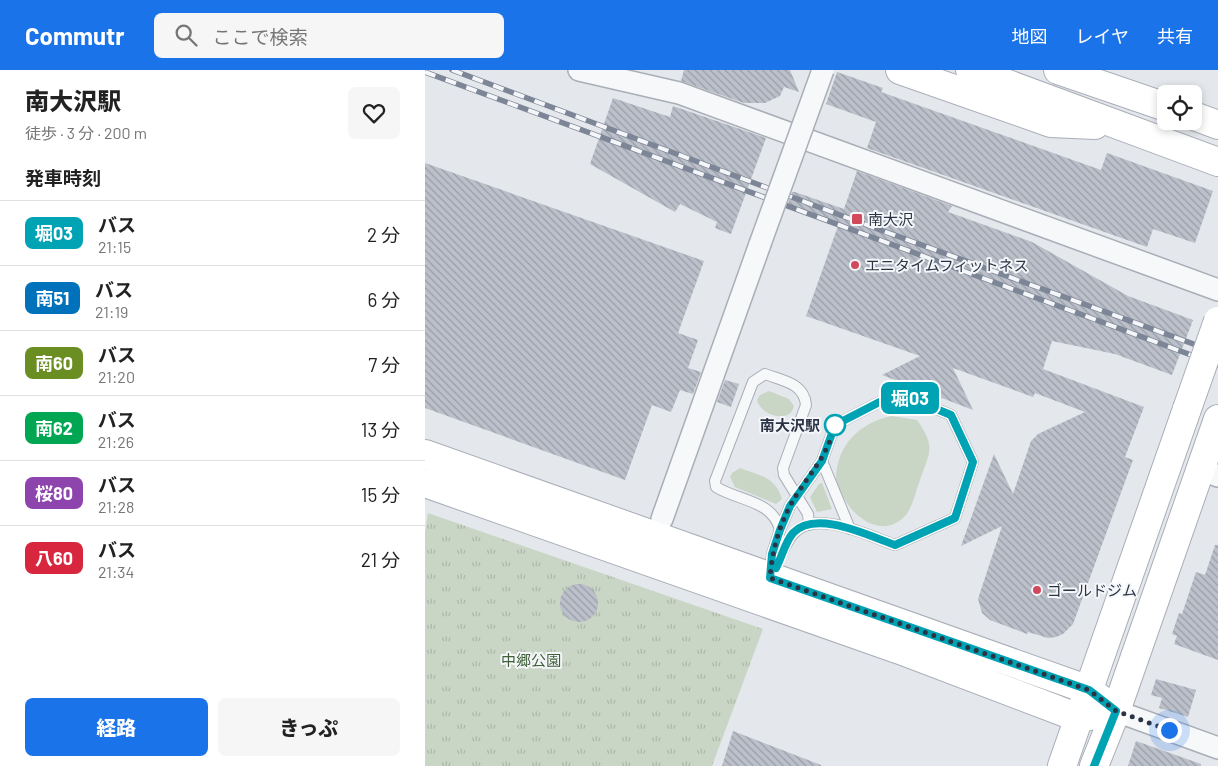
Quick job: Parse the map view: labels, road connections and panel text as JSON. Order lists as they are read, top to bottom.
{
  "parks": ["中郷公園"],
  "places": {
    "transit": ["南大沢"],
    "other": ["エニタイムフィットネス", "南大沢駅", "ゴールドジム"]
  },
  "lines": ["bus line 堀03"],
  "page": {
    "header": "Commutr",
    "search": "ここで検索",
    "nav": ["地図", "レイヤ", "共有"],
    "heading": [
      ["南大沢駅", "徒歩 · 3 分 · 200 m"],
      "発車時刻"
    ],
    "on_map": "堀03",
    "list": [
      {
        "mark": "堀03",
        "name": "バス",
        "note": "21:15",
        "value": "2 分"
      },
      {
        "mark": "南51",
        "name": "バス",
        "note": "21:19",
        "value": "6 分"
      },
      {
        "mark": "南60",
        "name": "バス",
        "note": "21:20",
        "value": "7 分"
      },
      {
        "mark": "南62",
        "name": "バス",
        "note": "21:26",
        "value": "13 分"
      },
      {
        "mark": "桜80",
        "name": "バス",
        "note": "21:28",
        "value": "15 分"
      },
      {
        "mark": "八60",
        "name": "バス",
        "note": "21:34",
        "value": "21 分"
      }
    ],
    "buttons": ["経路", "きっぷ"]
  }
}
